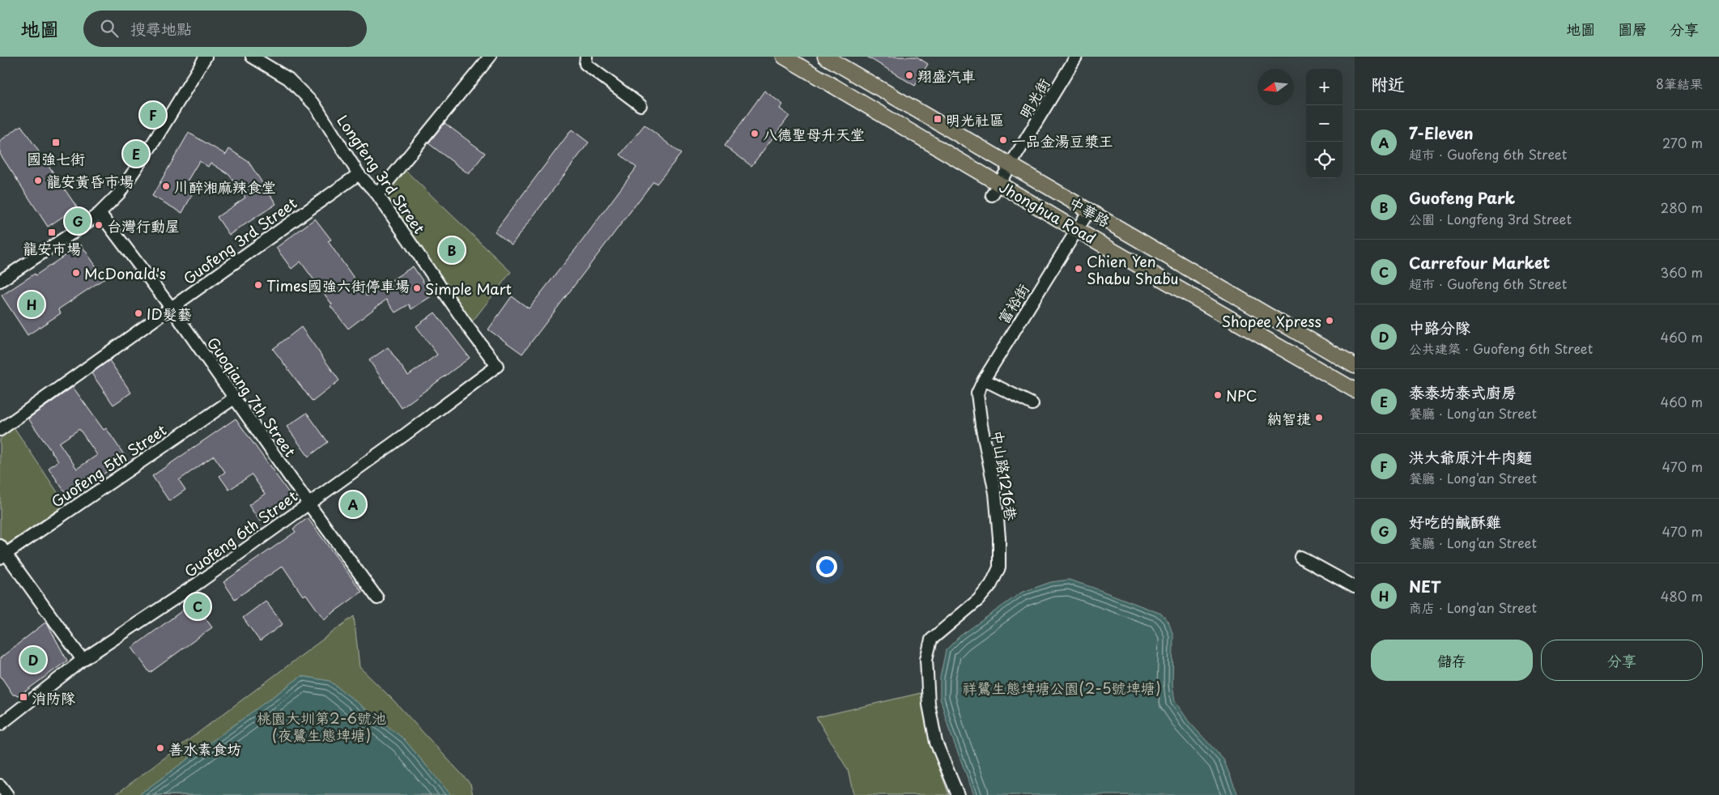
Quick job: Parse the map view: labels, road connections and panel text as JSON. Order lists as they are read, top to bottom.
{
  "streets": {
    "main road": ["中華路", "Jhonghua Road"],
    "street": [
      "明光街",
      "Longfeng 3rd Street",
      "Guofeng 3rd Street",
      "富裕街",
      "Guoqiang 7th Street",
      "Guofeng 5th Street",
      "中山路1216巷",
      "Guofeng 6th Street"
    ]
  },
  "crossings": [
    ["明光街", "中華路"],
    ["明光街", "Jhonghua Road"],
    ["Longfeng 3rd Street", "Guofeng 3rd Street"],
    ["Longfeng 3rd Street", "Guofeng 6th Street"],
    ["中華路", "富裕街"],
    ["Jhonghua Road", "富裕街"],
    ["Guofeng 3rd Street", "Guoqiang 7th Street"],
    ["富裕街", "中山路1216巷"],
    ["Guoqiang 7th Street", "Guofeng 5th Street"],
    ["Guoqiang 7th Street", "Guofeng 6th Street"]
  ],
  "parks": ["祥鷺生態埤塘公園(2-5號埤塘)", "桃園大圳第2-6號池 (夜鷺生態埤塘)"],
  "places": {
    "other": [
      "翔盛汽車",
      "八德聖母升天堂",
      "一品金湯豆漿王",
      "龍安黃昏市場",
      "川醉湘麻辣食堂",
      "台灣行動屋",
      "Chien Yen Shabu Shabu",
      "McDonald's",
      "Times國強六街停車場",
      "Simple Mart",
      "ID髮藝",
      "Shopee Xpress",
      "NPC",
      "納智捷",
      "善水素食坊"
    ],
    "transit": [
      "明光社區",
      "國強七街",
      "龍安市場",
      "消防隊"
    ]
  },
  "north": "left",
  "page": {
    "header": "地圖",
    "search": "搜尋地點",
    "nav": ["地圖", "圖層", "分享"],
    "heading": ["附近", "8筆結果"],
    "map_buttons": ["+", "−"],
    "pins": [
      "F",
      "E",
      "G",
      "B",
      "H",
      "A",
      "C",
      "D"
    ],
    "list": [
      {
        "mark": "A",
        "name": "7-Eleven",
        "note": "超市 · Guofeng 6th Street",
        "value": "270 m"
      },
      {
        "mark": "B",
        "name": "Guofeng Park",
        "note": "公園 · Longfeng 3rd Street",
        "value": "280 m"
      },
      {
        "mark": "C",
        "name": "Carrefour Market",
        "note": "超市 · Guofeng 6th Street",
        "value": "360 m"
      },
      {
        "mark": "D",
        "name": "中路分隊",
        "note": "公共建築 · Guofeng 6th Street",
        "value": "460 m"
      },
      {
        "mark": "E",
        "name": "泰泰坊泰式廚房",
        "note": "餐廳 · Long'an Street",
        "value": "460 m"
      },
      {
        "mark": "F",
        "name": "洪大爺原汁牛肉麵",
        "note": "餐廳 · Long'an Street",
        "value": "470 m"
      },
      {
        "mark": "G",
        "name": "好吃的鹹酥雞",
        "note": "餐廳 · Long'an Street",
        "value": "470 m"
      },
      {
        "mark": "H",
        "name": "NET",
        "note": "商店 · Long'an Street",
        "value": "480 m"
      }
    ],
    "buttons": ["儲存", "分享"]
  }
}
